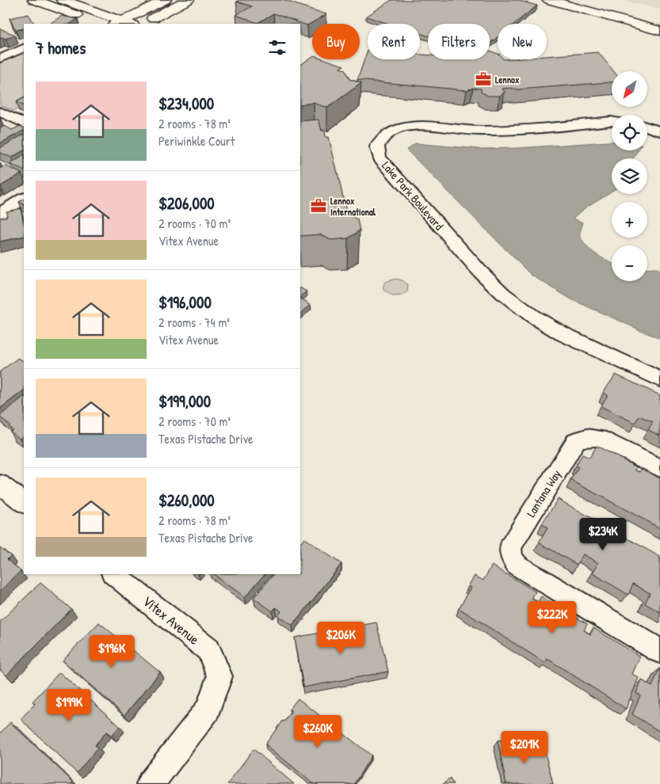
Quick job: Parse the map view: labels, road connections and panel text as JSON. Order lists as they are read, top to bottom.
{
  "streets": {
    "street": ["Lake Park Boulevard", "Lantana Way", "Vitex Avenue"]
  },
  "places": {
    "office": ["Lennox", "Lennox International"]
  },
  "north": "bottom left",
  "page": {
    "chip": [
      "Buy",
      "Rent",
      "Filters",
      "New"
    ],
    "heading": "7 homes",
    "map_buttons": ["+", "−"],
    "list": [
      {
        "name": "$234,000",
        "note": "2 rooms · 78 m² · Periwinkle Court"
      },
      {
        "name": "$206,000",
        "note": "2 rooms · 70 m² · Vitex Avenue"
      },
      {
        "name": "$196,000",
        "note": "2 rooms · 74 m² · Vitex Avenue"
      },
      {
        "name": "$199,000",
        "note": "2 rooms · 70 m² · Texas Pistache Drive"
      },
      {
        "name": "$260,000",
        "note": "2 rooms · 78 m² · Texas Pistache Drive"
      }
    ],
    "price": [
      "$234K",
      "$222K",
      "$206K",
      "$196K",
      "$199K",
      "$260K",
      "$201K"
    ]
  }
}
